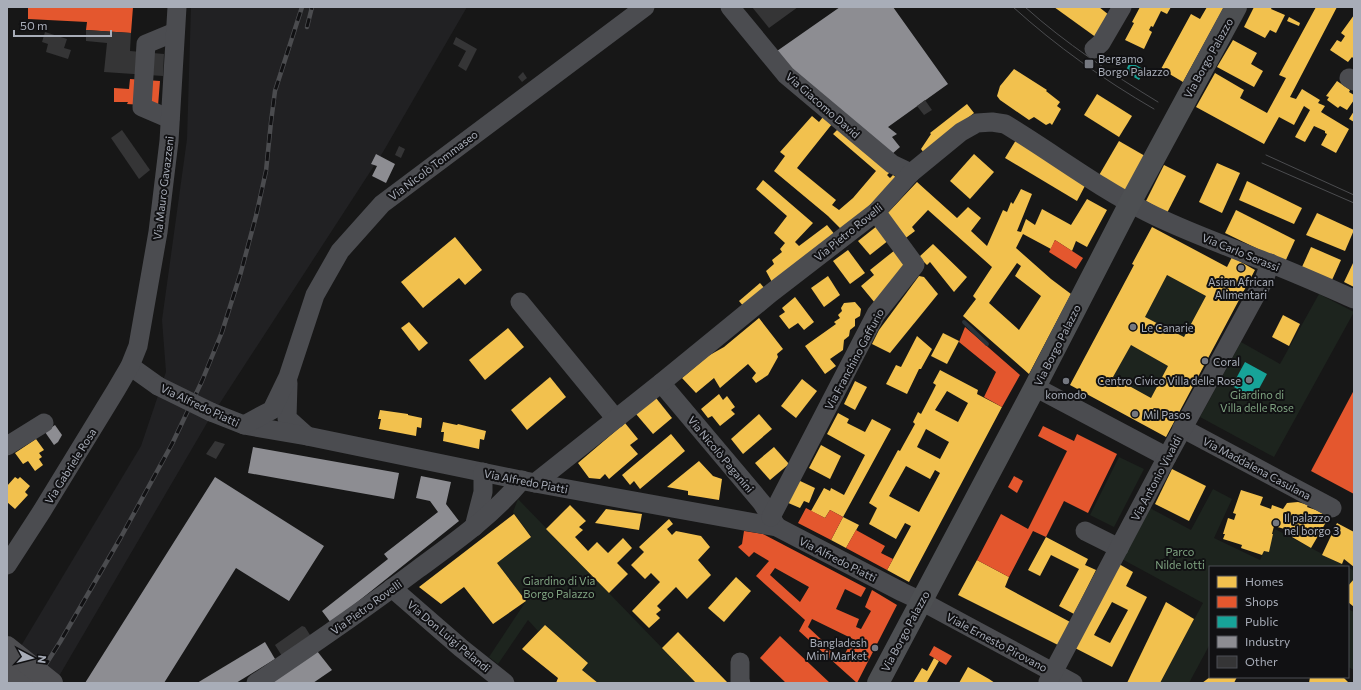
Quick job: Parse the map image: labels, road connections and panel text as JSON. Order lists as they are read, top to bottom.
{
  "streets": {
    "main road": ["Via Borgo Palazzo"],
    "street": [
      "Via Giacomo David",
      "Via Nicolò Tommaseo",
      "Via Mauro Gavazzeni",
      "Via Pietro Rovelli",
      "Via Carlo Serassi",
      "Via Franchino Gaffurio",
      "Via Alfredo Piatti",
      "Via Nicolò Paganini",
      "Via Gabriele Rosa",
      "Via Maddalena Casulana",
      "Via Antonio Vivaldi",
      "Via Don Luigi Pelandi",
      "Viale Ernesto Pirovano"
    ]
  },
  "crossings": [
    ["Via Borgo Palazzo", "Via Pietro Rovelli"],
    ["Via Borgo Palazzo", "Via Carlo Serassi"],
    ["Via Borgo Palazzo", "Via Alfredo Piatti"],
    ["Via Borgo Palazzo", "Viale Ernesto Pirovano"],
    ["Via Giacomo David", "Via Pietro Rovelli"],
    ["Via Nicolò Tommaseo", "Via Alfredo Piatti"],
    ["Via Mauro Gavazzeni", "Via Alfredo Piatti"],
    ["Via Mauro Gavazzeni", "Via Gabriele Rosa"],
    ["Via Pietro Rovelli", "Via Carlo Serassi"],
    ["Via Pietro Rovelli", "Via Franchino Gaffurio"],
    ["Via Pietro Rovelli", "Via Alfredo Piatti"],
    ["Via Pietro Rovelli", "Via Nicolò Paganini"],
    ["Via Pietro Rovelli", "Via Don Luigi Pelandi"],
    ["Via Carlo Serassi", "Via Antonio Vivaldi"],
    ["Via Franchino Gaffurio", "Via Alfredo Piatti"],
    ["Via Franchino Gaffurio", "Via Nicolò Paganini"],
    ["Via Alfredo Piatti", "Via Nicolò Paganini"],
    ["Via Alfredo Piatti", "Via Gabriele Rosa"],
    ["Via Alfredo Piatti", "Viale Ernesto Pirovano"],
    ["Via Maddalena Casulana", "Via Antonio Vivaldi"],
    ["Via Antonio Vivaldi", "Viale Ernesto Pirovano"]
  ],
  "parks": ["Giardino di Villa delle Rose", "Parco Nilde Iotti", "Giardino di Via Borgo Palazzo"],
  "places": {
    "transit": ["Bergamo Borgo Palazzo"],
    "other": [
      "Asian African Alimentari",
      "Le Canarie",
      "Coral",
      "Centro Civico Villa delle Rose",
      "komodo",
      "Mil Pasos",
      "Il palazzo nel borgo 3",
      "Bangladesh Mini Market"
    ]
  },
  "legend": [
    "Homes",
    "Shops",
    "Public",
    "Industry",
    "Other"
  ],
  "scale_bar": "50 m",
  "north": "right"
}
